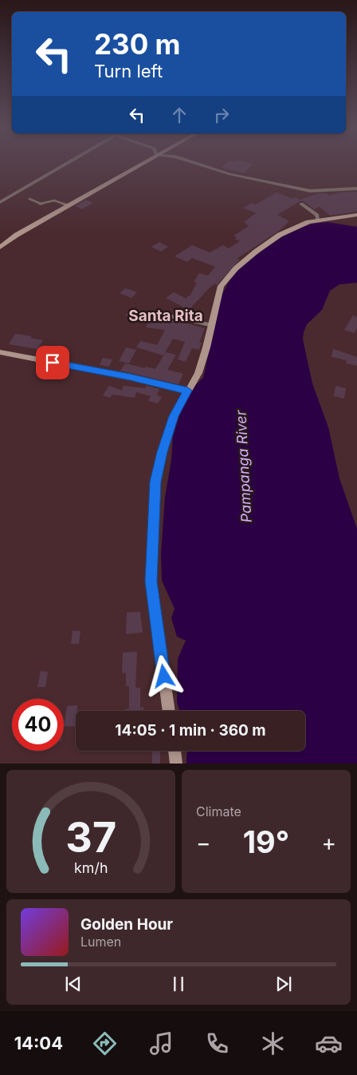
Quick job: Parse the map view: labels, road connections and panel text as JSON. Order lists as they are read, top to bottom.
{
  "districts": ["Santa Rita"],
  "water": ["Pampanga River"],
  "page": {
    "turn": ["230 m", "Turn left"],
    "limit": "40",
    "trip": "14:05 · 1 min · 360 m",
    "tile": "Climate",
    "heat": ["−", "19°", "+"],
    "song": ["Golden Hour", "Lumen"],
    "tabs": "14:04",
    "gauge": ["37", "km/h"]
  }
}
